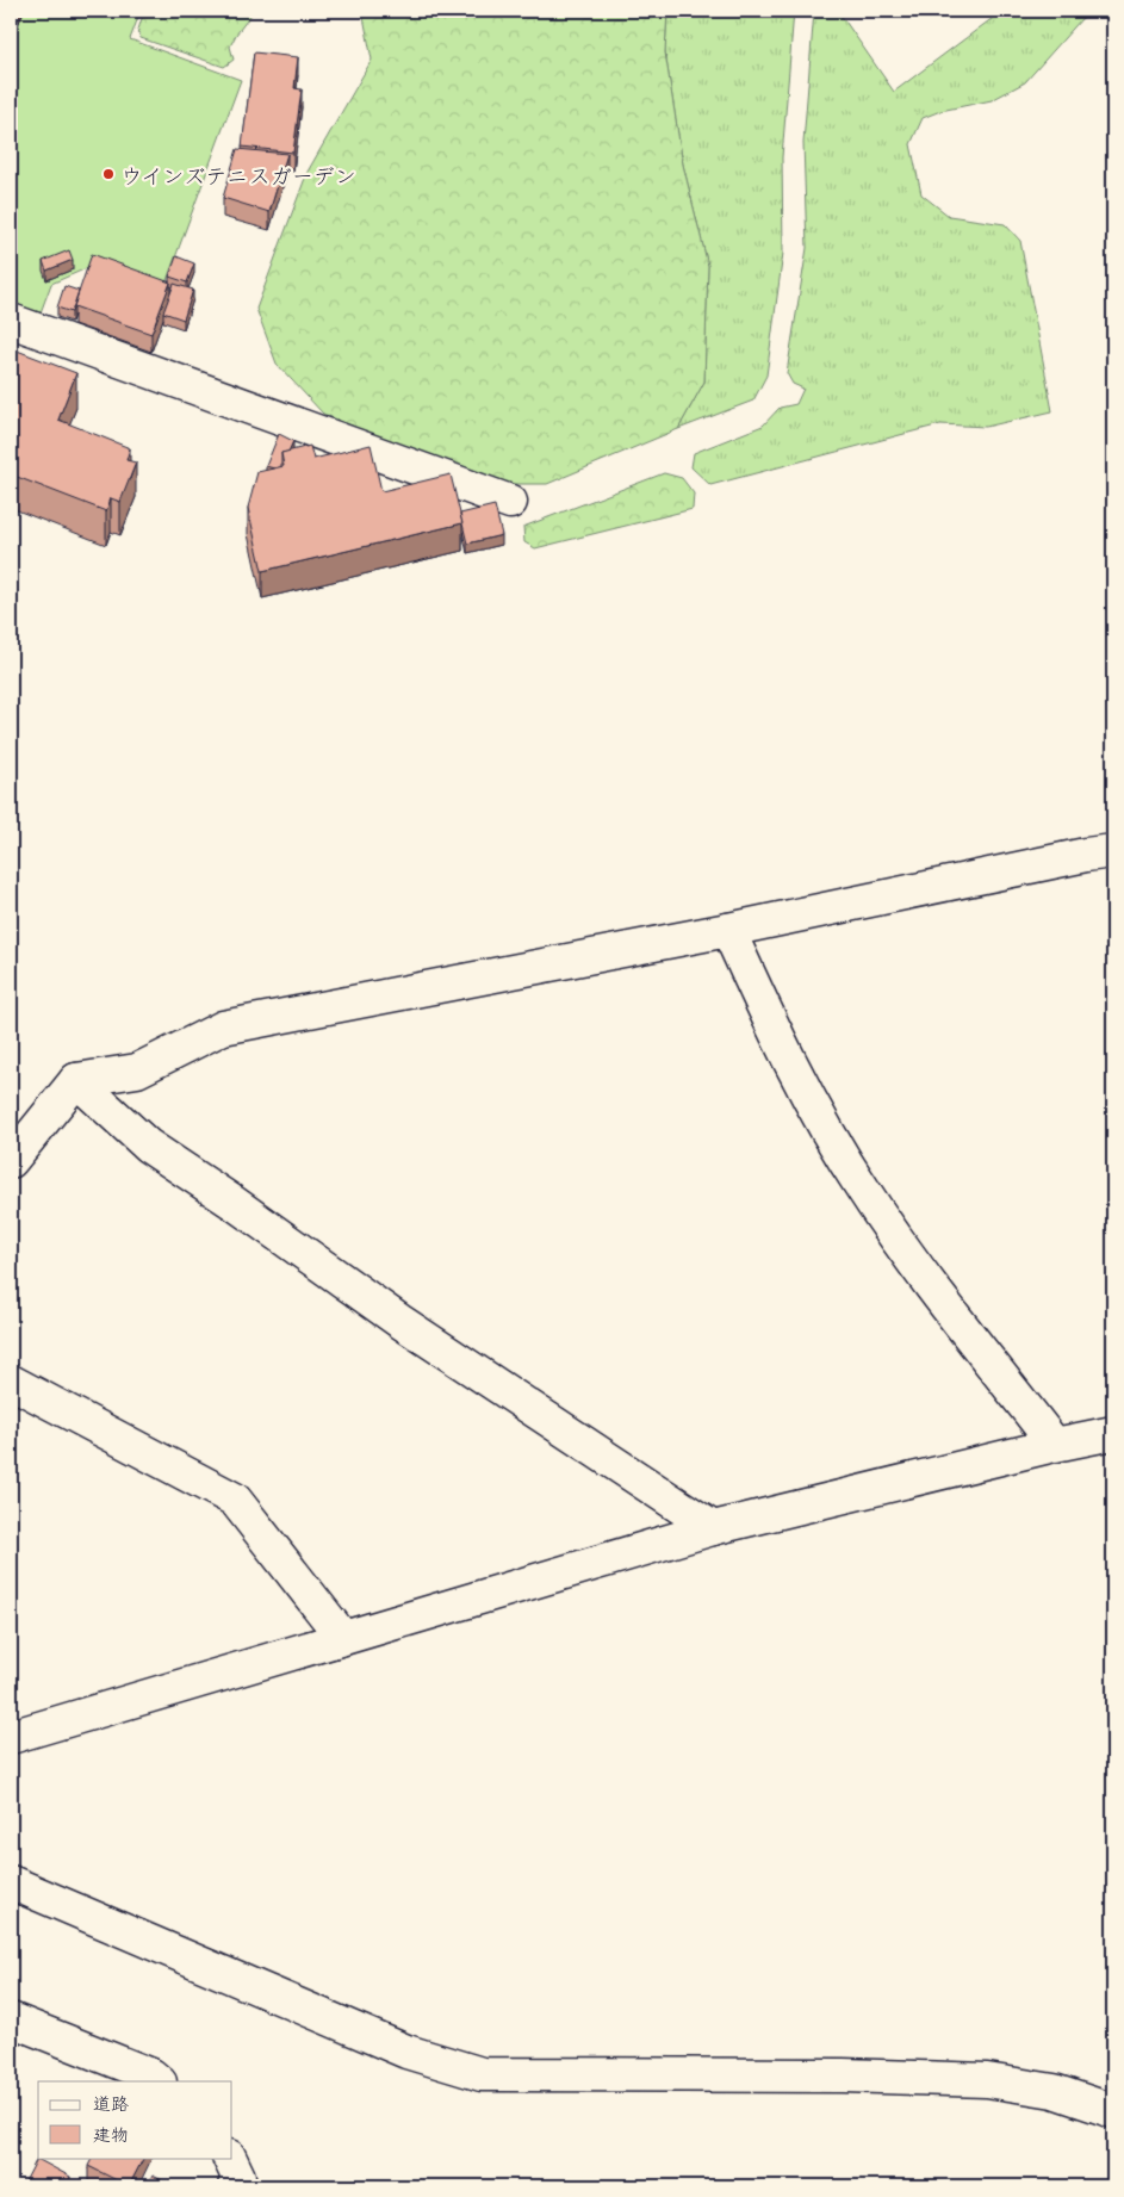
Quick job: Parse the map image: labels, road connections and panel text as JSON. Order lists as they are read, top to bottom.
{
  "places": ["ウインズテニスガーデン"],
  "legend": ["道路", "建物"]
}
